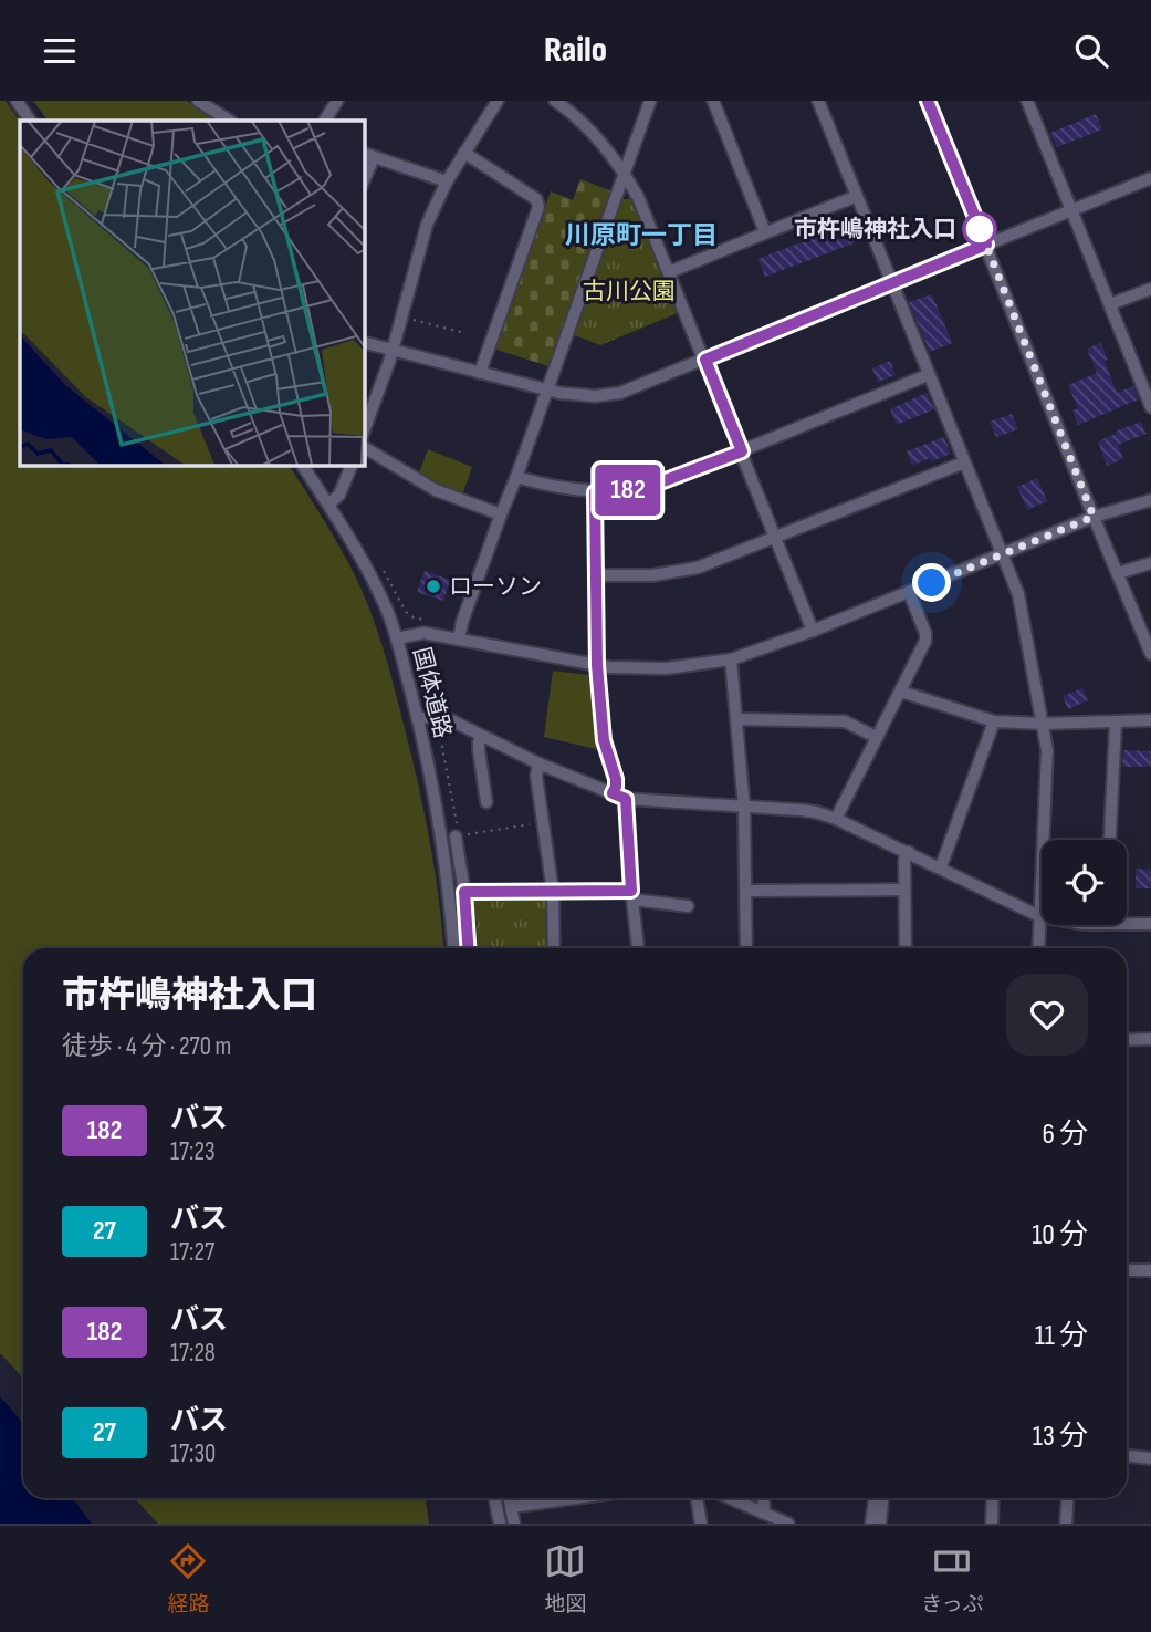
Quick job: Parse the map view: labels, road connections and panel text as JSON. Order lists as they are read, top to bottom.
{
  "streets": {
    "street": ["国体道路"]
  },
  "districts": ["川原町一丁目"],
  "parks": ["古川公園"],
  "places": ["市杵嶋神社入口", "ローソン"],
  "lines": ["bus line 182"],
  "page": {
    "header": "Railo",
    "on_map": "182",
    "heading": ["市杵嶋神社入口", "徒歩 · 4 分 · 270 m"],
    "list": [
      {
        "mark": "182",
        "name": "バス",
        "note": "17:23",
        "value": "6 分"
      },
      {
        "mark": "27",
        "name": "バス",
        "note": "17:27",
        "value": "10 分"
      },
      {
        "mark": "182",
        "name": "バス",
        "note": "17:28",
        "value": "11 分"
      },
      {
        "mark": "27",
        "name": "バス",
        "note": "17:30",
        "value": "13 分"
      }
    ],
    "tabs": ["経路", "地図", "きっぷ"]
  }
}
